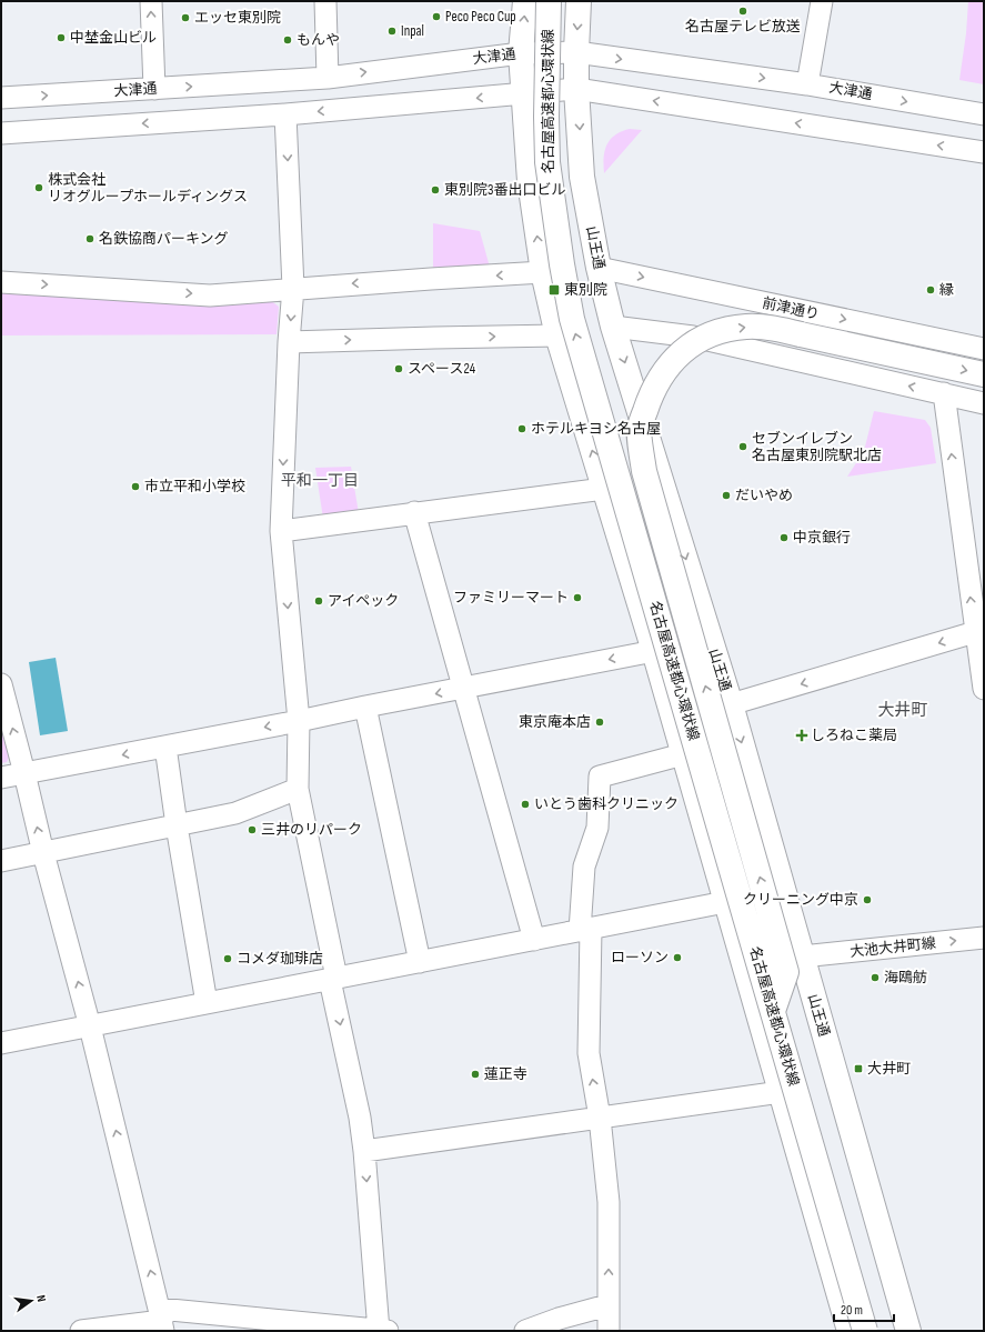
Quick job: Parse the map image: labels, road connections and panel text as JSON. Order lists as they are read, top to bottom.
{
  "streets": {
    "main road": ["名古屋高速都心環状線", "山王通"],
    "street": ["大津通", "前津通り", "大池大井町線"]
  },
  "crossings": [
    ["大津通", "山王通"],
    ["山王通", "前津通り"],
    ["山王通", "大池大井町線"]
  ],
  "one_way": ["大池大井町線"],
  "districts": ["平和一丁目", "大井町"],
  "places": {
    "other": [
      "名古屋テレビ放送",
      "Peco Peco Cup",
      "エッセ東別院",
      "Inpal",
      "中埜金山ビル",
      "もんや",
      "株式会社 リオグループホールディングス",
      "東別院3番出口ビル",
      "名鉄協商パーキング",
      "縁",
      "スペース24",
      "ホテルキヨシ名古屋",
      "セブンイレブン 名古屋東別院駅北店",
      "市立平和小学校",
      "だいやめ",
      "中京銀行",
      "ファミリーマート",
      "アイペック",
      "東京庵本店",
      "いとう歯科クリニック",
      "三井のリパーク",
      "クリーニング中京",
      "ローソン",
      "コメダ珈琲店",
      "海鴎舫",
      "蓮正寺"
    ],
    "transit": ["東別院", "大井町"],
    "health": ["しろねこ薬局"]
  },
  "scale_bar": "20 m",
  "north": "right"
}
